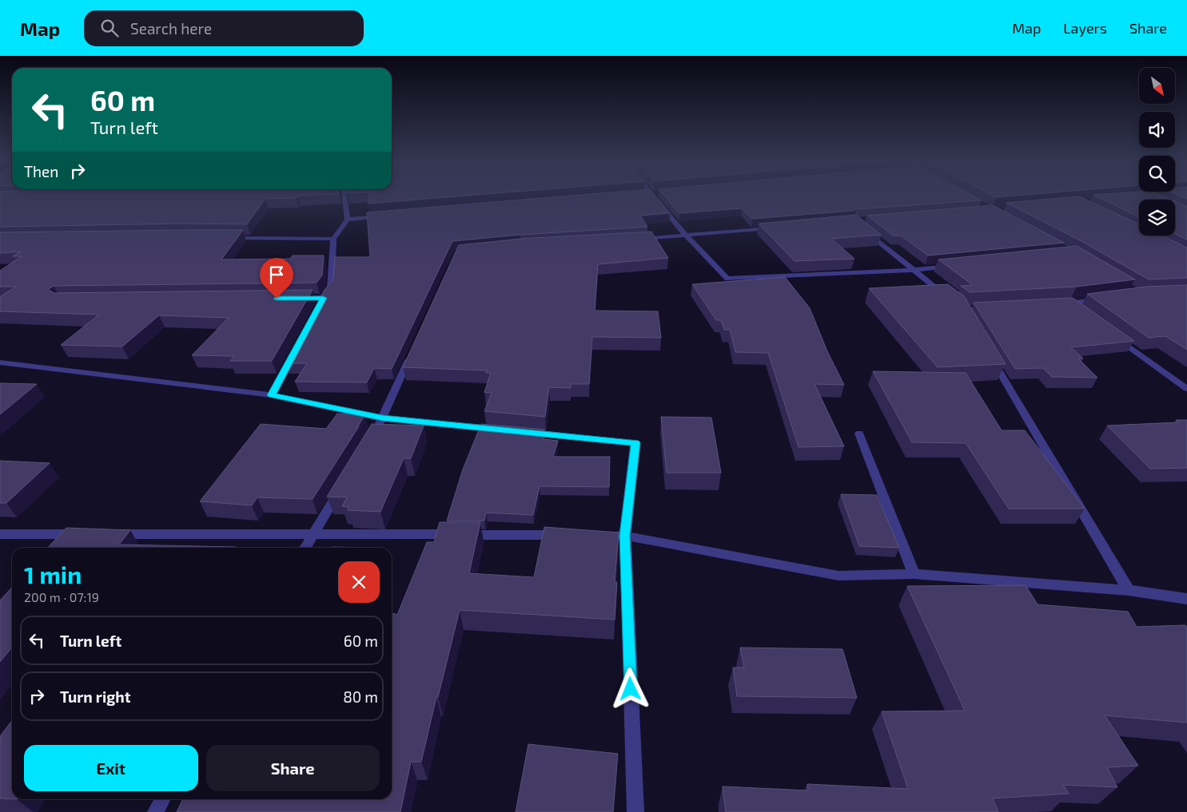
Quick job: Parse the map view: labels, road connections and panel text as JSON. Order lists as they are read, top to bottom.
{
  "north": "bottom right",
  "page": {
    "header": "Map",
    "search": "Search here",
    "nav": ["Map", "Layers", "Share"],
    "turn": ["60 m", "Turn left"],
    "then": "Then",
    "heading": ["1 min", "200 m · 07:19"],
    "list": [
      {
        "name": "Turn left",
        "value": "60 m"
      },
      {
        "name": "Turn right",
        "value": "80 m"
      }
    ],
    "buttons": ["Exit", "Share"]
  }
}
